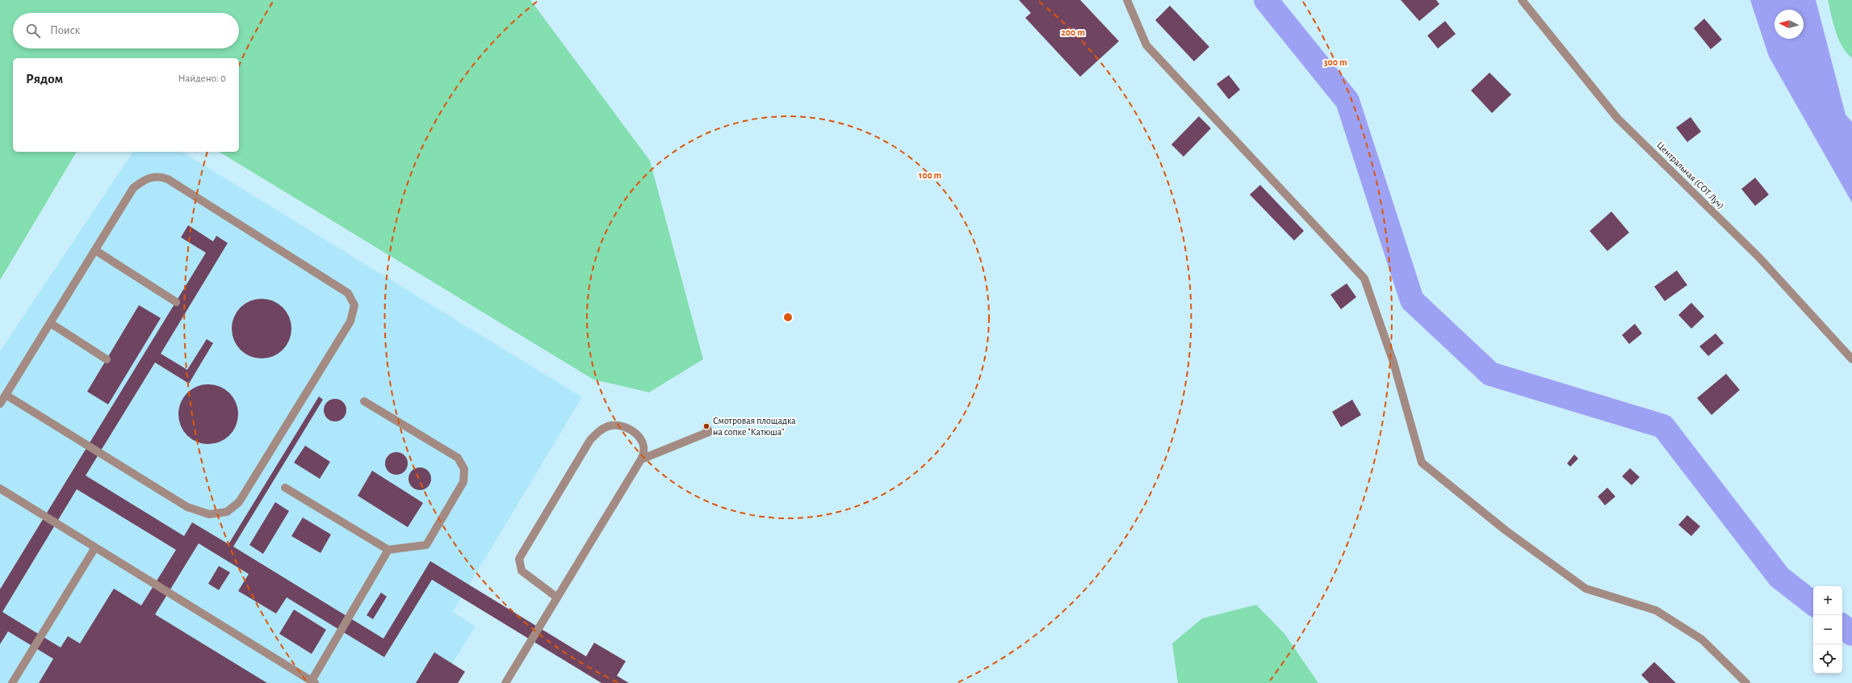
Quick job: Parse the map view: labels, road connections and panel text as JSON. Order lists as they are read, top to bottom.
{
  "streets": {
    "street": ["Центральная (СОТ Луч)"]
  },
  "places": ["Смотровая площадка на сопке \"Катюша\""],
  "north": "left",
  "page": {
    "search": "Поиск",
    "heading": ["Рядом", "Найдено: 0"],
    "map_buttons": ["+", "−"]
  },
  "rings": ["200 m", "300 m", "100 m"]
}
